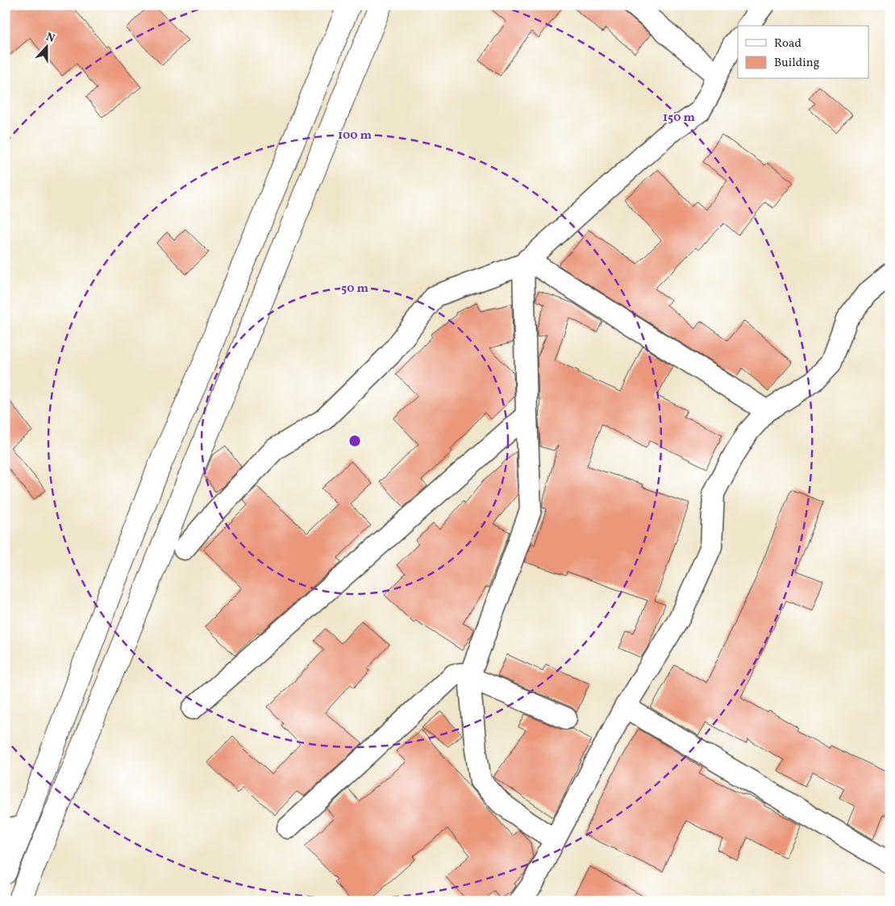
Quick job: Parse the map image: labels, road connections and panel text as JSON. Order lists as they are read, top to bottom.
{
  "legend": ["Road", "Building"],
  "north": "top",
  "rings": ["150 m", "100 m", "50 m"]
}
